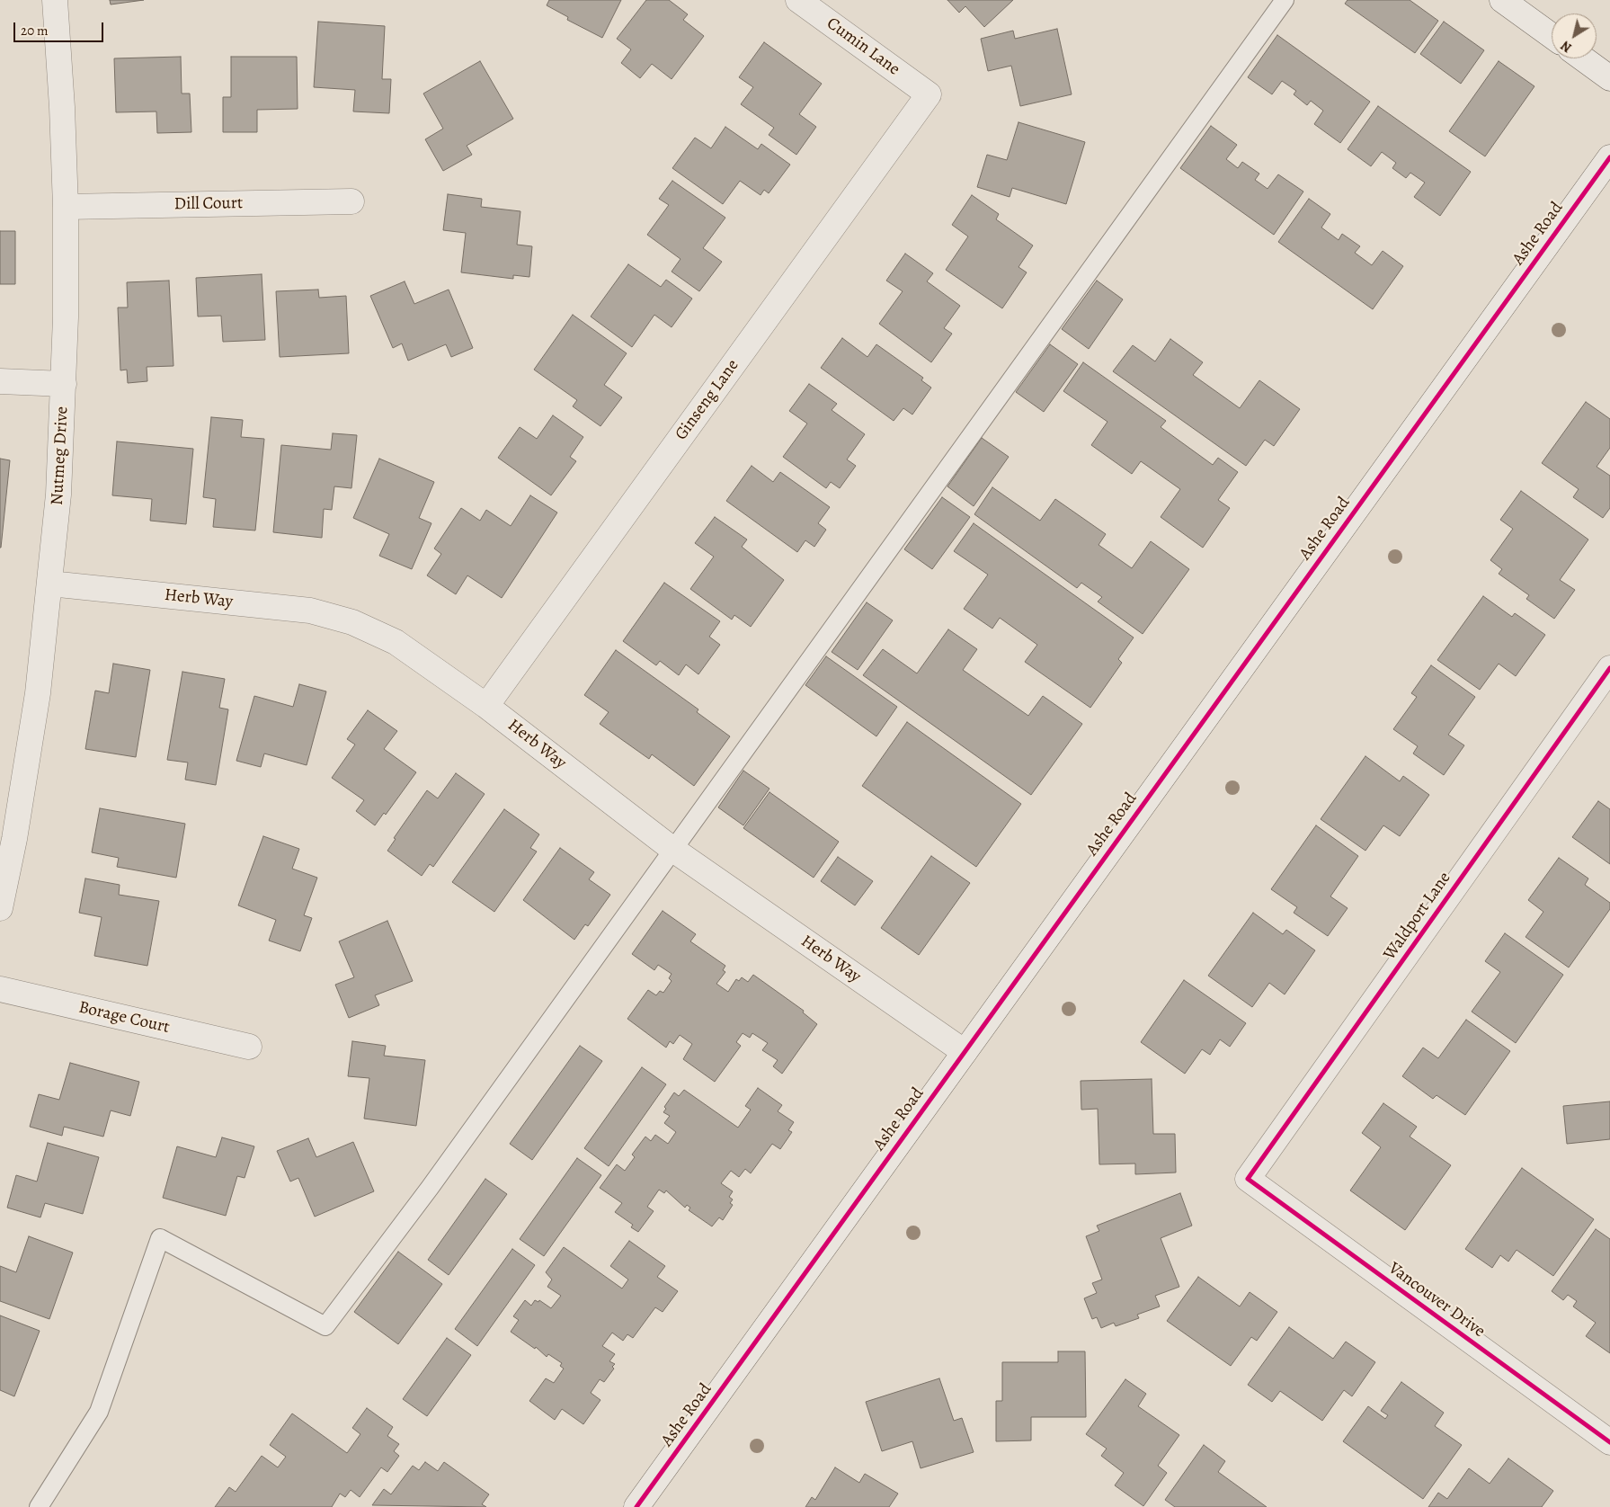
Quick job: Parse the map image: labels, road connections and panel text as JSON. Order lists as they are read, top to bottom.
{
  "streets": {
    "street": [
      "Cumin Lane",
      "Dill Court",
      "Ashe Road",
      "Ginseng Lane",
      "Nutmeg Drive",
      "Herb Way",
      "Waldport Lane",
      "Borage Court",
      "Vancouver Drive"
    ]
  },
  "crossings": [
    ["Cumin Lane", "Ginseng Lane"],
    ["Dill Court", "Nutmeg Drive"],
    ["Ashe Road", "Herb Way"],
    ["Ginseng Lane", "Herb Way"],
    ["Nutmeg Drive", "Herb Way"],
    ["Waldport Lane", "Vancouver Drive"]
  ],
  "scale_bar": "20 m",
  "north": "bottom left"
}
